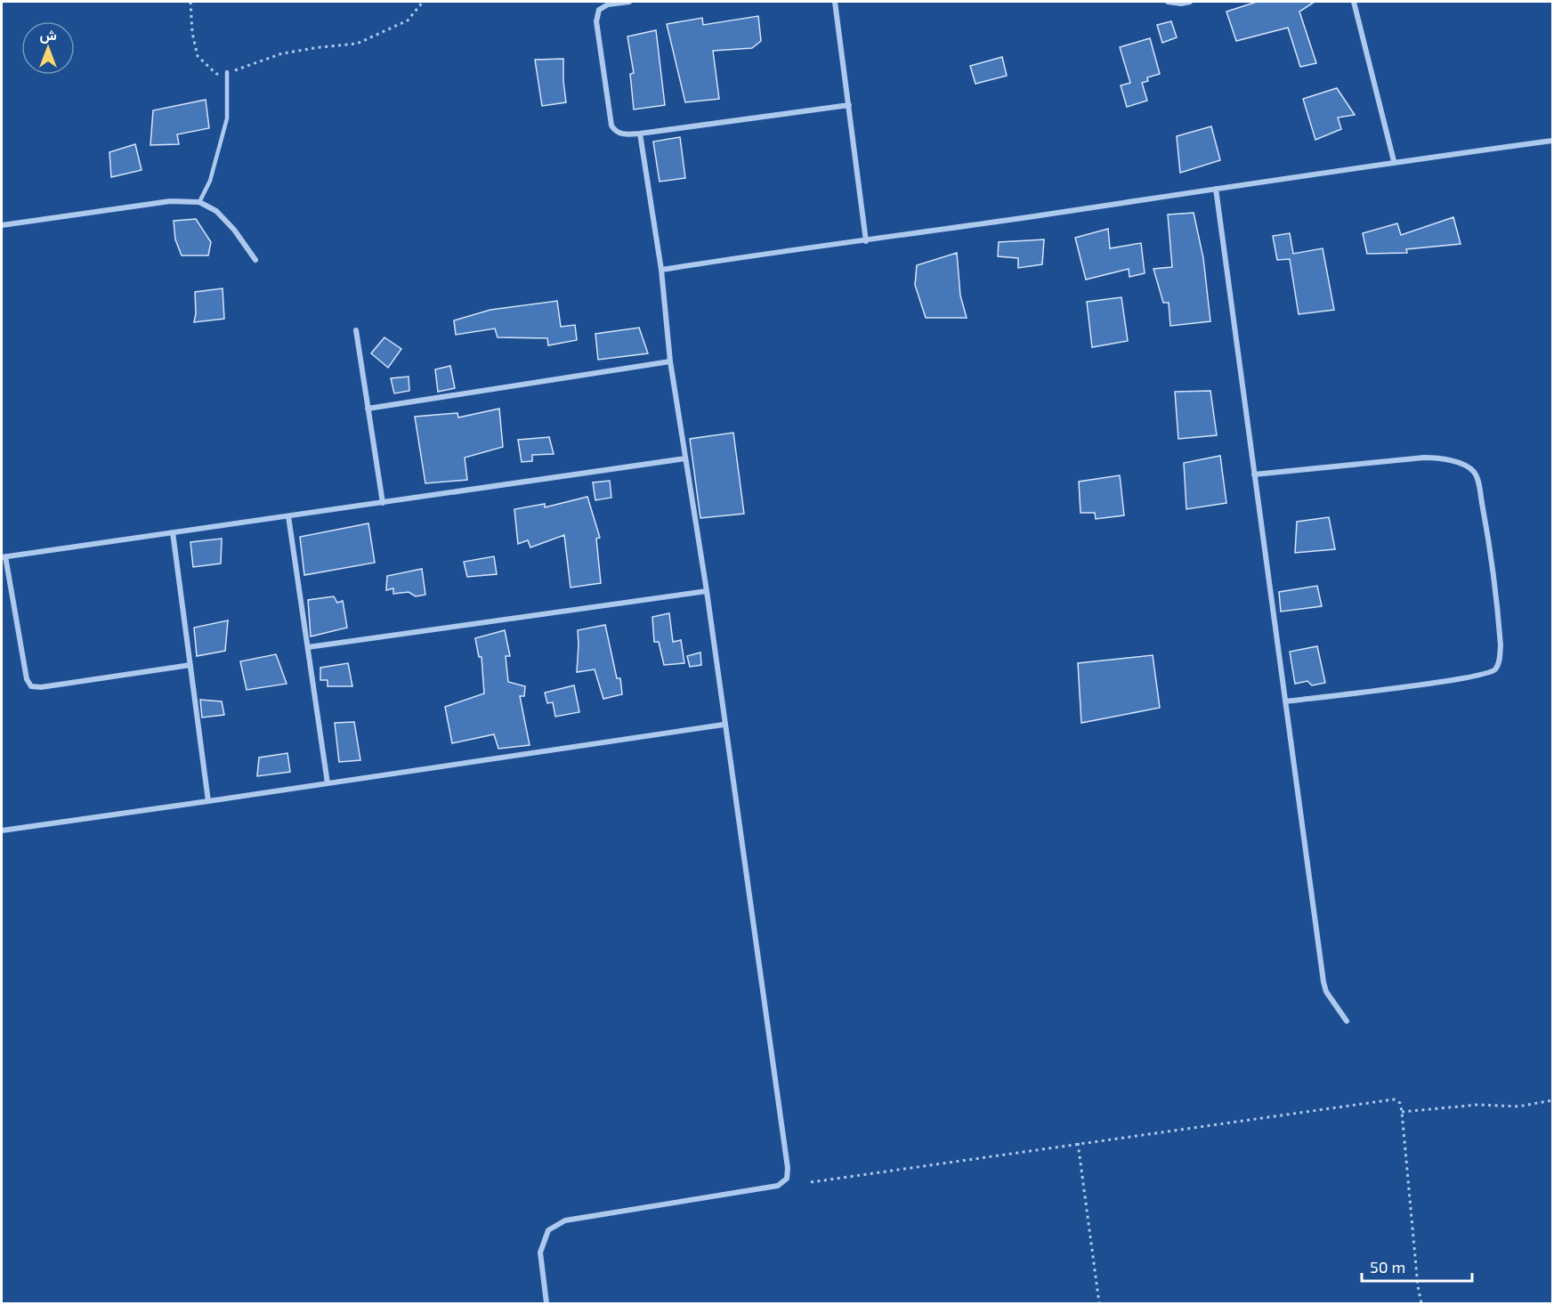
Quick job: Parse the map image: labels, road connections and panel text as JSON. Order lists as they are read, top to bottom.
{
  "scale_bar": "50 m",
  "north": "top"
}
